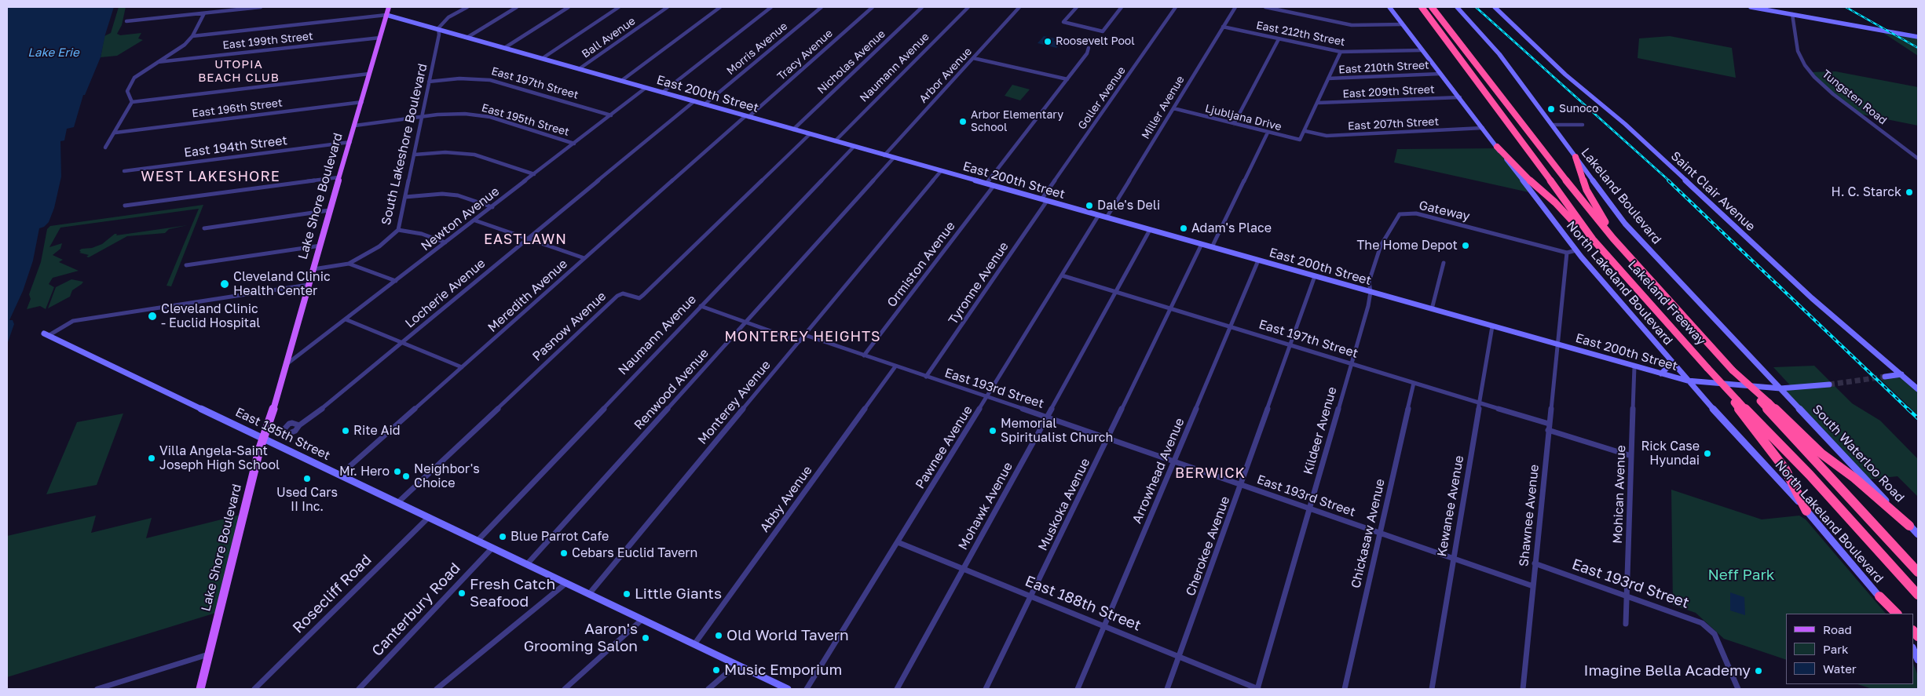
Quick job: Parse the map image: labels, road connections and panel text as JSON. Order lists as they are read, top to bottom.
{
  "streets": {
    "highway": ["Lakeland Freeway"],
    "main road": ["Lake Shore Boulevard"],
    "street": [
      "East 212th Street",
      "Ball Avenue",
      "East 199th Street",
      "Morris Avenue",
      "Tracy Avenue",
      "Nicholas Avenue",
      "Naumann Avenue",
      "East 210th Street",
      "Arbor Avenue",
      "East 197th Street",
      "East 209th Street",
      "East 200th Street",
      "Tungsten Road",
      "Goller Avenue",
      "Miller Avenue",
      "East 196th Street",
      "Ljubljana Drive",
      "East 195th Street",
      "East 207th Street",
      "South Lakeshore Boulevard",
      "East 194th Street",
      "Saint Clair Avenue",
      "Lakeland Boulevard",
      "Gateway",
      "Newton Avenue",
      "Ormiston Avenue",
      "Tyronne Avenue",
      "North Lakeland Boulevard",
      "Locherie Avenue",
      "Meredith Avenue",
      "Pasnow Avenue",
      "East 193rd Street",
      "Renwood Avenue",
      "Monterey Avenue",
      "Kildeer Avenue",
      "East 185th Street",
      "Pawnee Avenue",
      "South Waterloo Road",
      "Arrowhead Avenue",
      "Mohican Avenue",
      "Abby Avenue",
      "Muskoka Avenue",
      "Mohawk Avenue",
      "Kewanee Avenue",
      "Shawnee Avenue",
      "Chickasaw Avenue",
      "Cherokee Avenue",
      "Rosecliff Road",
      "East 188th Street",
      "Canterbury Road"
    ]
  },
  "crossings": [
    ["East 212th Street", "Miller Avenue"],
    ["East 212th Street", "North Lakeland Boulevard"],
    ["Ball Avenue", "East 200th Street"],
    ["East 199th Street", "Lake Shore Boulevard"],
    ["Morris Avenue", "East 200th Street"],
    ["Tracy Avenue", "East 200th Street"],
    ["Tracy Avenue", "Meredith Avenue"],
    ["Nicholas Avenue", "East 200th Street"],
    ["Naumann Avenue", "East 200th Street"],
    ["Naumann Avenue", "East 185th Street"],
    ["East 210th Street", "North Lakeland Boulevard"],
    ["Arbor Avenue", "East 200th Street"],
    ["East 197th Street", "South Lakeshore Boulevard"],
    ["East 197th Street", "Newton Avenue"],
    ["East 197th Street", "Kildeer Avenue"],
    ["East 197th Street", "Pawnee Avenue"],
    ["East 197th Street", "Arrowhead Avenue"],
    ["East 197th Street", "Muskoka Avenue"],
    ["East 197th Street", "Mohawk Avenue"],
    ["East 197th Street", "Kewanee Avenue"],
    ["East 197th Street", "Shawnee Avenue"],
    ["East 197th Street", "Chickasaw Avenue"],
    ["East 197th Street", "Cherokee Avenue"],
    ["East 209th Street", "North Lakeland Boulevard"],
    ["East 200th Street", "Goller Avenue"],
    ["East 200th Street", "Miller Avenue"],
    ["East 200th Street", "South Lakeshore Boulevard"],
    ["East 200th Street", "Lake Shore Boulevard"],
    ["East 200th Street", "Lakeland Boulevard"],
    ["East 200th Street", "Gateway"],
    ["East 200th Street", "Newton Avenue"],
    ["East 200th Street", "Ormiston Avenue"],
    ["East 200th Street", "Tyronne Avenue"],
    ["East 200th Street", "North Lakeland Boulevard"],
    ["East 200th Street", "Locherie Avenue"],
    ["East 200th Street", "Meredith Avenue"],
    ["East 200th Street", "Pasnow Avenue"],
    ["East 200th Street", "Renwood Avenue"],
    ["East 200th Street", "Monterey Avenue"],
    ["East 200th Street", "Kildeer Avenue"],
    ["East 200th Street", "Pawnee Avenue"],
    ["East 200th Street", "South Waterloo Road"],
    ["East 200th Street", "Arrowhead Avenue"],
    ["East 200th Street", "Mohican Avenue"],
    ["East 200th Street", "Muskoka Avenue"],
    ["East 200th Street", "Mohawk Avenue"],
    ["East 200th Street", "Kewanee Avenue"],
    ["East 200th Street", "Shawnee Avenue"],
    ["East 200th Street", "Cherokee Avenue"],
    ["Goller Avenue", "Tyronne Avenue"],
    ["Miller Avenue", "Ljubljana Drive"],
    ["East 196th Street", "Lake Shore Boulevard"],
    ["Ljubljana Drive", "East 207th Street"],
    ["East 195th Street", "South Lakeshore Boulevard"],
    ["East 195th Street", "Lake Shore Boulevard"],
    ["East 195th Street", "Newton Avenue"],
    ["East 207th Street", "North Lakeland Boulevard"],
    ["South Lakeshore Boulevard", "Lake Shore Boulevard"],
    ["East 194th Street", "Lake Shore Boulevard"],
    ["Lake Shore Boulevard", "Newton Avenue"],
    ["Lake Shore Boulevard", "East 185th Street"],
    ["Lakeland Boulevard", "South Waterloo Road"],
    ["Gateway", "Kildeer Avenue"],
    ["Gateway", "Shawnee Avenue"],
    ["Ormiston Avenue", "East 193rd Street"],
    ["Tyronne Avenue", "East 193rd Street"],
    ["Meredith Avenue", "East 185th Street"],
    ["Pasnow Avenue", "East 185th Street"],
    ["East 193rd Street", "Monterey Avenue"],
    ["East 193rd Street", "Kildeer Avenue"],
    ["East 193rd Street", "Pawnee Avenue"],
    ["East 193rd Street", "Arrowhead Avenue"],
    ["East 193rd Street", "Mohican Avenue"],
    ["East 193rd Street", "Abby Avenue"],
    ["East 193rd Street", "Muskoka Avenue"],
    ["East 193rd Street", "Mohawk Avenue"],
    ["East 193rd Street", "Kewanee Avenue"],
    ["East 193rd Street", "Shawnee Avenue"],
    ["East 193rd Street", "Chickasaw Avenue"],
    ["East 193rd Street", "Cherokee Avenue"],
    ["Renwood Avenue", "East 185th Street"],
    ["Monterey Avenue", "East 185th Street"],
    ["Kildeer Avenue", "East 188th Street"],
    ["East 185th Street", "Abby Avenue"],
    ["East 185th Street", "Rosecliff Road"],
    ["East 185th Street", "Canterbury Road"],
    ["Pawnee Avenue", "East 188th Street"],
    ["Arrowhead Avenue", "East 188th Street"],
    ["Muskoka Avenue", "East 188th Street"],
    ["Mohawk Avenue", "East 188th Street"],
    ["Cherokee Avenue", "East 188th Street"]
  ],
  "districts": [
    "UTOPIA BEACH CLUB",
    "WEST LAKESHORE",
    "EASTLAWN",
    "MONTEREY HEIGHTS",
    "BERWICK"
  ],
  "water": ["Lake Erie"],
  "parks": ["Neff Park"],
  "places": [
    "Roosevelt Pool",
    "Sunoco",
    "Arbor Elementary School",
    "H. C. Starck",
    "Dale's Deli",
    "Adam's Place",
    "The Home Depot",
    "Cleveland Clinic Health Center",
    "Cleveland Clinic - Euclid Hospital",
    "Rite Aid",
    "Memorial Spiritualist Church",
    "Rick Case Hyundai",
    "Villa Angela-Saint Joseph High School",
    "Mr. Hero",
    "Neighbor's Choice",
    "Used Cars II Inc.",
    "Blue Parrot Cafe",
    "Cebars Euclid Tavern",
    "Fresh Catch Seafood",
    "Little Giants",
    "Old World Tavern",
    "Aaron's Grooming Salon",
    "Music Emporium",
    "Imagine Bella Academy"
  ],
  "legend": ["Road", "Park", "Water"]
}
